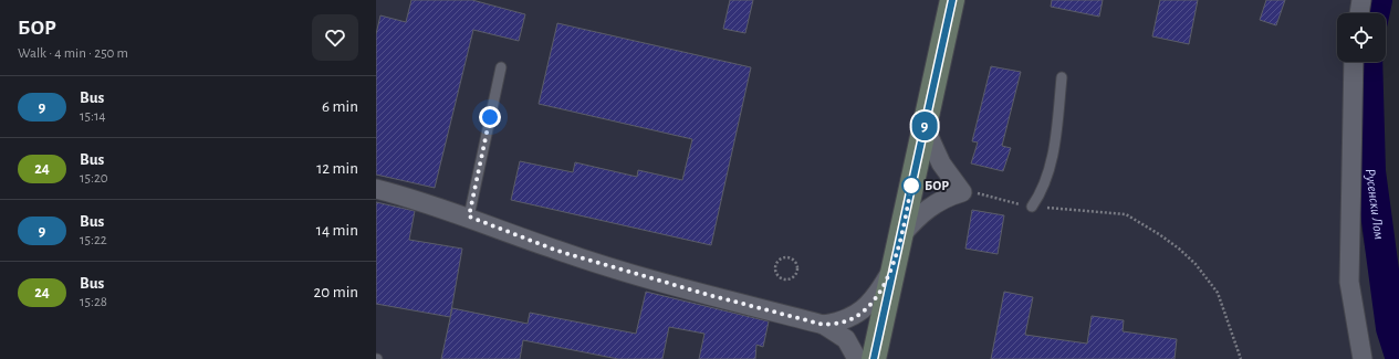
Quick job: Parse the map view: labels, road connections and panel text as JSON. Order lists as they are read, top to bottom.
{
  "water": ["Русенски Лом"],
  "places": ["БОР"],
  "lines": ["bus line 9"],
  "page": {
    "heading": ["БОР", "Walk · 4 min · 250 m"],
    "on_map": "9",
    "list": [
      {
        "mark": "9",
        "name": "Bus",
        "note": "15:14",
        "value": "6 min"
      },
      {
        "mark": "24",
        "name": "Bus",
        "note": "15:20",
        "value": "12 min"
      },
      {
        "mark": "9",
        "name": "Bus",
        "note": "15:22",
        "value": "14 min"
      },
      {
        "mark": "24",
        "name": "Bus",
        "note": "15:28",
        "value": "20 min"
      }
    ]
  }
}
